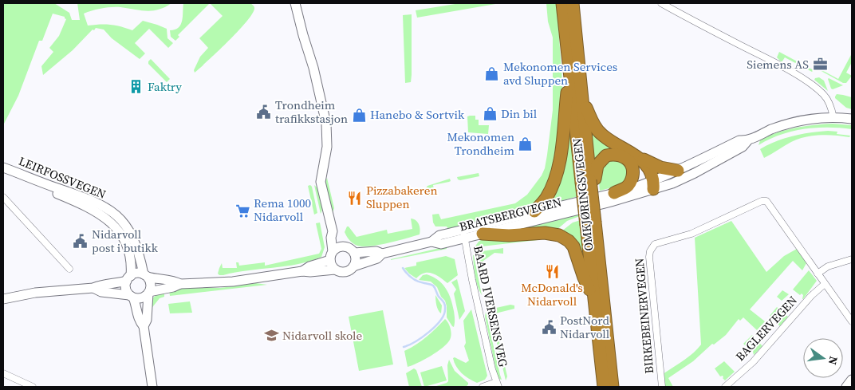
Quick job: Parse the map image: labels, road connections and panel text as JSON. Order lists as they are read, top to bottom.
{
  "streets": {
    "highway": ["OMKJØRINGSVEGEN"],
    "main road": ["LEIRFOSSVEGEN", "BRATSBERGVEGEN"],
    "street": ["BAARD IVERSENS VEG", "BIRKEBEINERVEGEN", "BAGLERVEGEN"]
  },
  "crossings": [
    ["BRATSBERGVEGEN", "BAARD IVERSENS VEG"]
  ],
  "places": {
    "office": ["Siemens AS"],
    "shop": [
      "Mekonomen Services avd Sluppen",
      "Din bil",
      "Hanebo & Sortvik",
      "Mekonomen Trondheim"
    ],
    "building": ["Faktry"],
    "public building": ["Trondheim trafikkstasjon", "Nidarvoll post i butikk", "PostNord Nidarvoll"],
    "restaurant": ["Pizzabakeren Sluppen", "McDonald's Nidarvoll"],
    "supermarket": ["Rema 1000 Nidarvoll"],
    "school or university": ["Nidarvoll skole"]
  },
  "north": "right"
}
